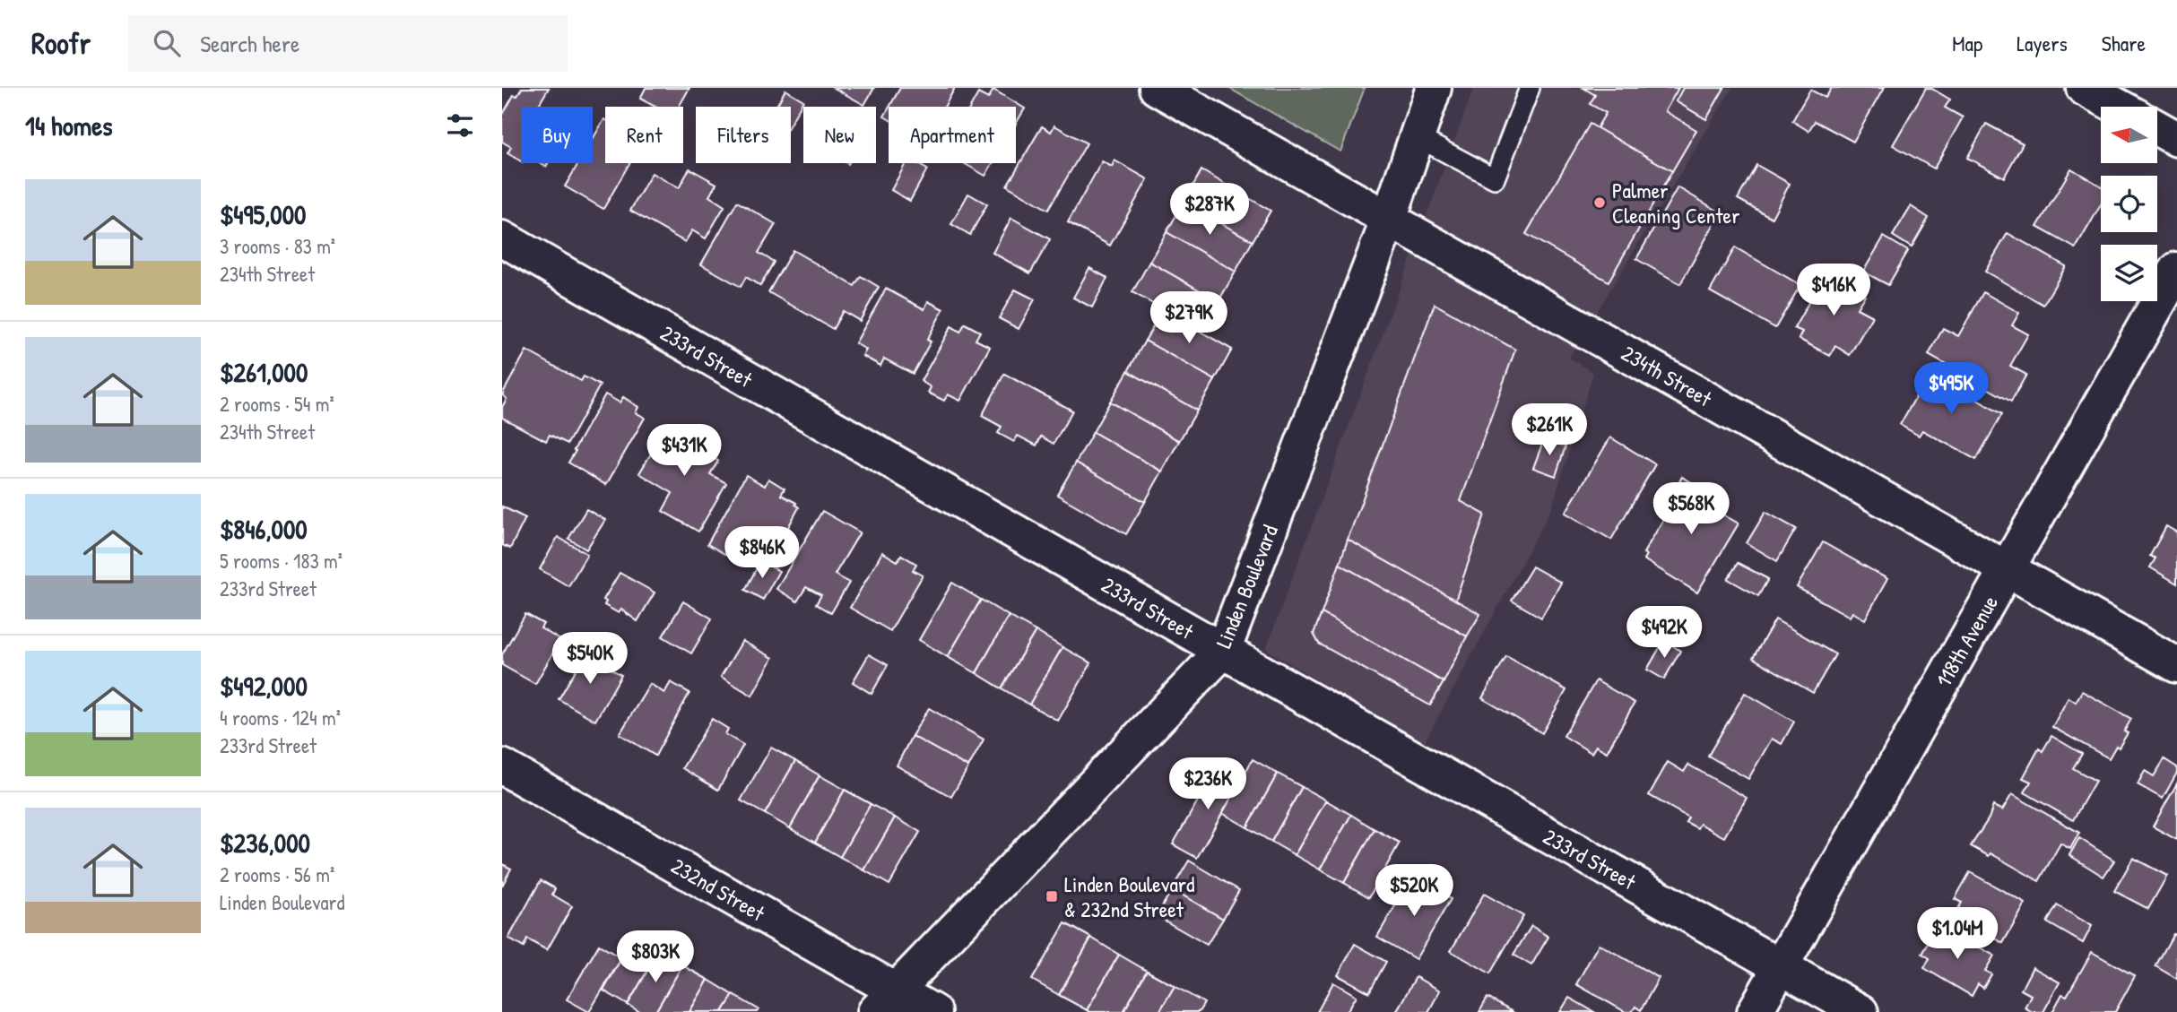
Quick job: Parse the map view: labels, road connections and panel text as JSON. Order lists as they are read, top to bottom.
{
  "streets": {
    "street": [
      "233rd Street",
      "234th Street",
      "Linden Boulevard",
      "118th Avenue",
      "232nd Street"
    ]
  },
  "crossings": [
    ["233rd Street", "Linden Boulevard"],
    ["233rd Street", "118th Avenue"],
    ["234th Street", "Linden Boulevard"],
    ["234th Street", "118th Avenue"],
    ["Linden Boulevard", "232nd Street"]
  ],
  "places": {
    "other": ["Palmer Cleaning Center"],
    "transit": ["Linden Boulevard & 232nd Street"]
  },
  "north": "left",
  "page": {
    "header": "Roofr",
    "search": "Search here",
    "nav": ["Map", "Layers", "Share"],
    "heading": "14 homes",
    "chip": [
      "Buy",
      "Rent",
      "Filters",
      "New",
      "Apartment"
    ],
    "list": [
      {
        "name": "$495,000",
        "note": "3 rooms · 83 m² · 234th Street"
      },
      {
        "name": "$261,000",
        "note": "2 rooms · 54 m² · 234th Street"
      },
      {
        "name": "$846,000",
        "note": "5 rooms · 183 m² · 233rd Street"
      },
      {
        "name": "$492,000",
        "note": "4 rooms · 124 m² · 233rd Street"
      },
      {
        "name": "$236,000",
        "note": "2 rooms · 56 m² · Linden Boulevard"
      }
    ],
    "price": [
      "$287K",
      "$416K",
      "$279K",
      "$495K",
      "$261K",
      "$431K",
      "$568K",
      "$846K",
      "$492K",
      "$540K",
      "$236K",
      "$520K",
      "$1.04M",
      "$803K"
    ]
  }
}
